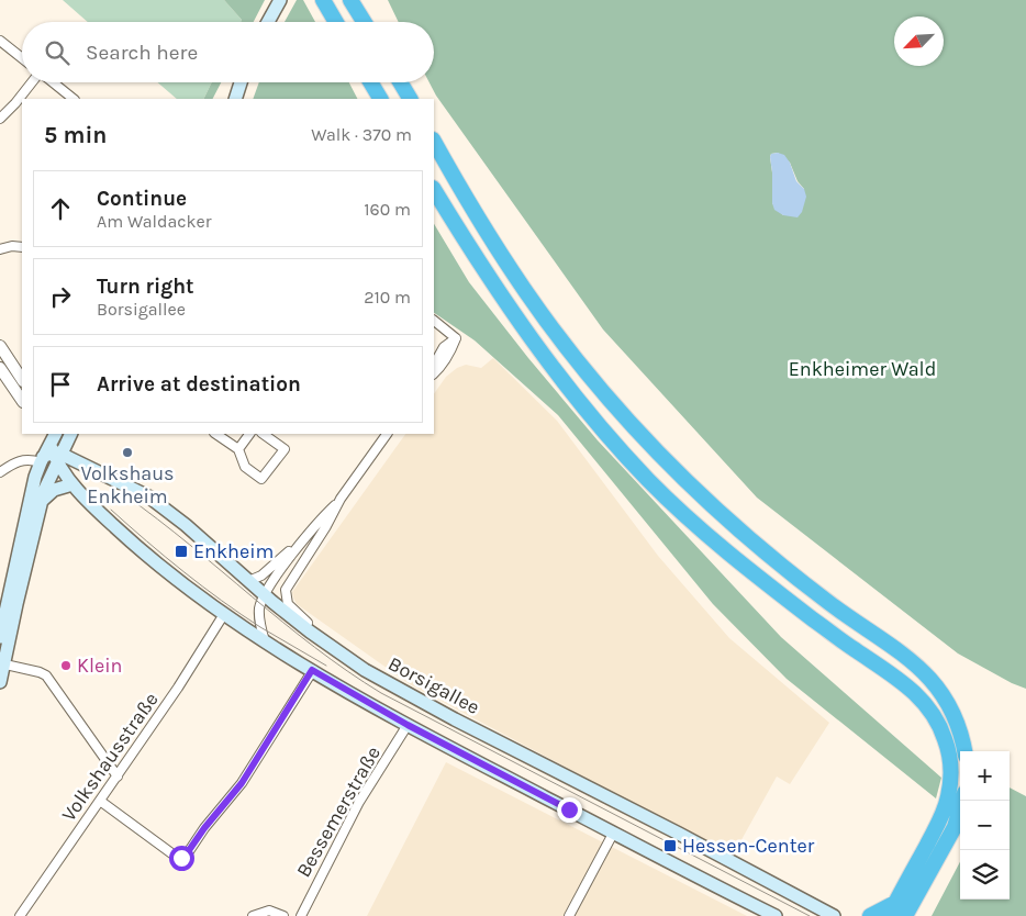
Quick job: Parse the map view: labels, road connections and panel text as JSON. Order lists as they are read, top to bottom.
{
  "streets": {
    "main road": ["Borsigallee"],
    "street": ["Volkshausstraße", "Bessemerstraße"]
  },
  "parks": ["Enkheimer Wald"],
  "places": {
    "other": ["Volkshaus Enkheim", "Klein"],
    "transit": ["Enkheim", "Hessen-Center"]
  },
  "north": "bottom left",
  "page": {
    "search": "Search here",
    "heading": ["5 min", "Walk · 370 m"],
    "list": [
      ["Continue", "Am Waldacker", "160 m"],
      ["Turn right", "Borsigallee", "210 m"],
      "Arrive at destination"
    ],
    "map_buttons": ["+", "−"]
  }
}
